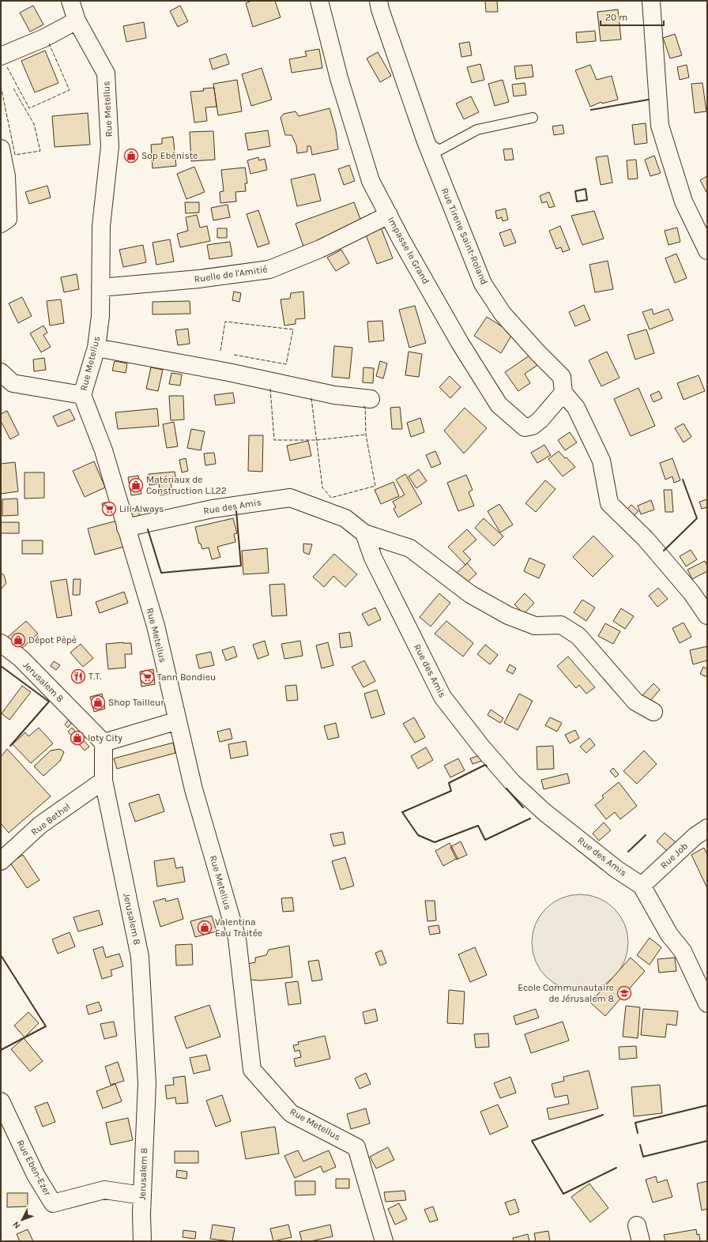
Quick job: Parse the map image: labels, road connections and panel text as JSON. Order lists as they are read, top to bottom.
{
  "streets": {
    "street": [
      "Rue Metellus",
      "Rue Tirene Saint-Roland",
      "Impasse le Grand",
      "Ruelle de l'Amitié",
      "Rue des Amis",
      "Jerusalem 8",
      "Rue Bethel",
      "Rue Job",
      "Rue Eben-Ezer"
    ]
  },
  "crossings": [
    ["Rue Metellus", "Ruelle de l'Amitié"],
    ["Rue Metellus", "Rue des Amis"],
    ["Rue Tirene Saint-Roland", "Impasse le Grand"],
    ["Impasse le Grand", "Ruelle de l'Amitié"],
    ["Rue des Amis", "Rue Job"],
    ["Jerusalem 8", "Rue Bethel"],
    ["Jerusalem 8", "Rue Eben-Ezer"]
  ],
  "places": {
    "shop": [
      "Sop Ebéniste",
      "Matériaux de Construction L.L22",
      "Dépot Pèpè",
      "Shop Tailleur",
      "loty City",
      "Valentina Eau Traitée"
    ],
    "supermarket": ["Lili Always", "Tann Bondieu"],
    "restaurant": ["T.T."],
    "school or university": ["Ecole Communautaire de Jérusalem 8"]
  },
  "scale_bar": "20 m",
  "north": "bottom left"
}
